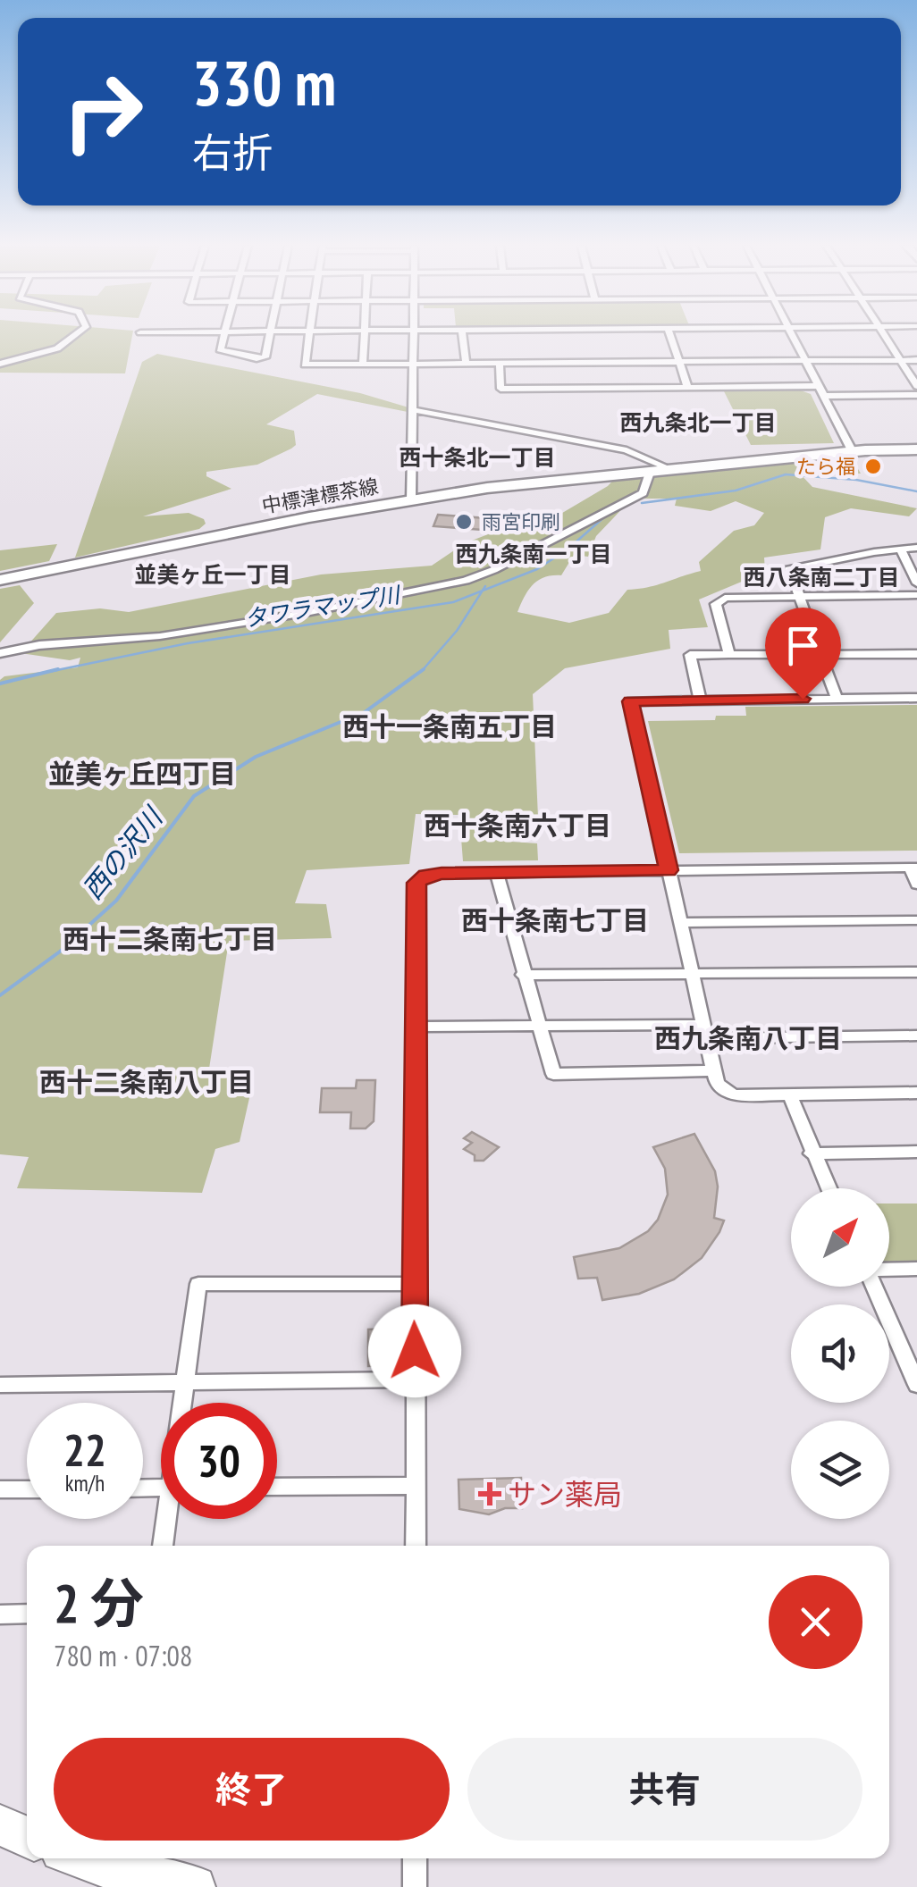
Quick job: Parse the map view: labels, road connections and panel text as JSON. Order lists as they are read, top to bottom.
{
  "streets": {
    "main road": ["中標津標茶線"]
  },
  "districts": [
    "西九条北一丁目",
    "西十条北一丁目",
    "西九条南一丁目",
    "並美ヶ丘一丁目",
    "西八条南二丁目",
    "西十一条南五丁目",
    "並美ヶ丘四丁目",
    "西十条南六丁目",
    "西十条南七丁目",
    "西十二条南七丁目",
    "西九条南八丁目",
    "西十二条南八丁目"
  ],
  "water": ["タワラマップ川", "西の沢川"],
  "places": {
    "other": ["たら福", "雨宮印刷"],
    "health": ["サン薬局"]
  },
  "north": "top right",
  "page": {
    "turn": ["330 m", "右折"],
    "speed": "22 km/h",
    "limit": "30",
    "heading": ["2 分", "780 m · 07:08"],
    "buttons": ["終了", "共有"]
  }
}
